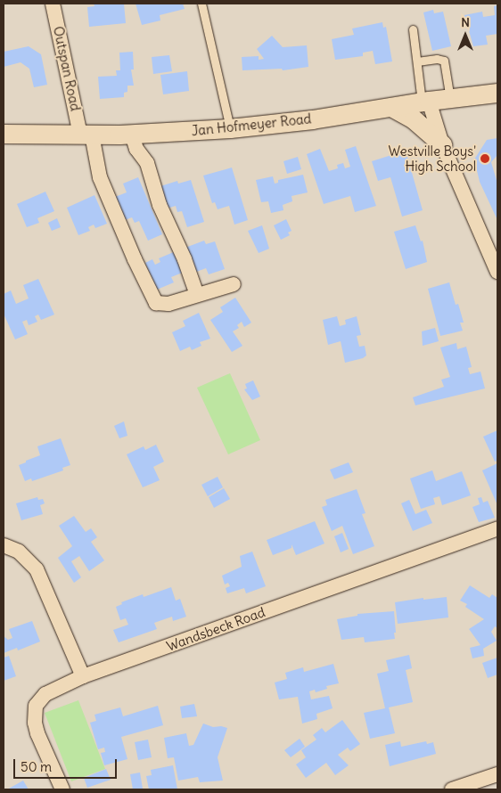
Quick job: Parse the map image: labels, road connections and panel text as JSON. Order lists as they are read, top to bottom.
{
  "streets": {
    "street": ["Outspan Road", "Jan Hofmeyer Road", "Wandsbeck Road"]
  },
  "crossings": [
    ["Outspan Road", "Jan Hofmeyer Road"]
  ],
  "places": ["Westville Boys' High School"],
  "scale_bar": "50 m",
  "north": "top"
}
